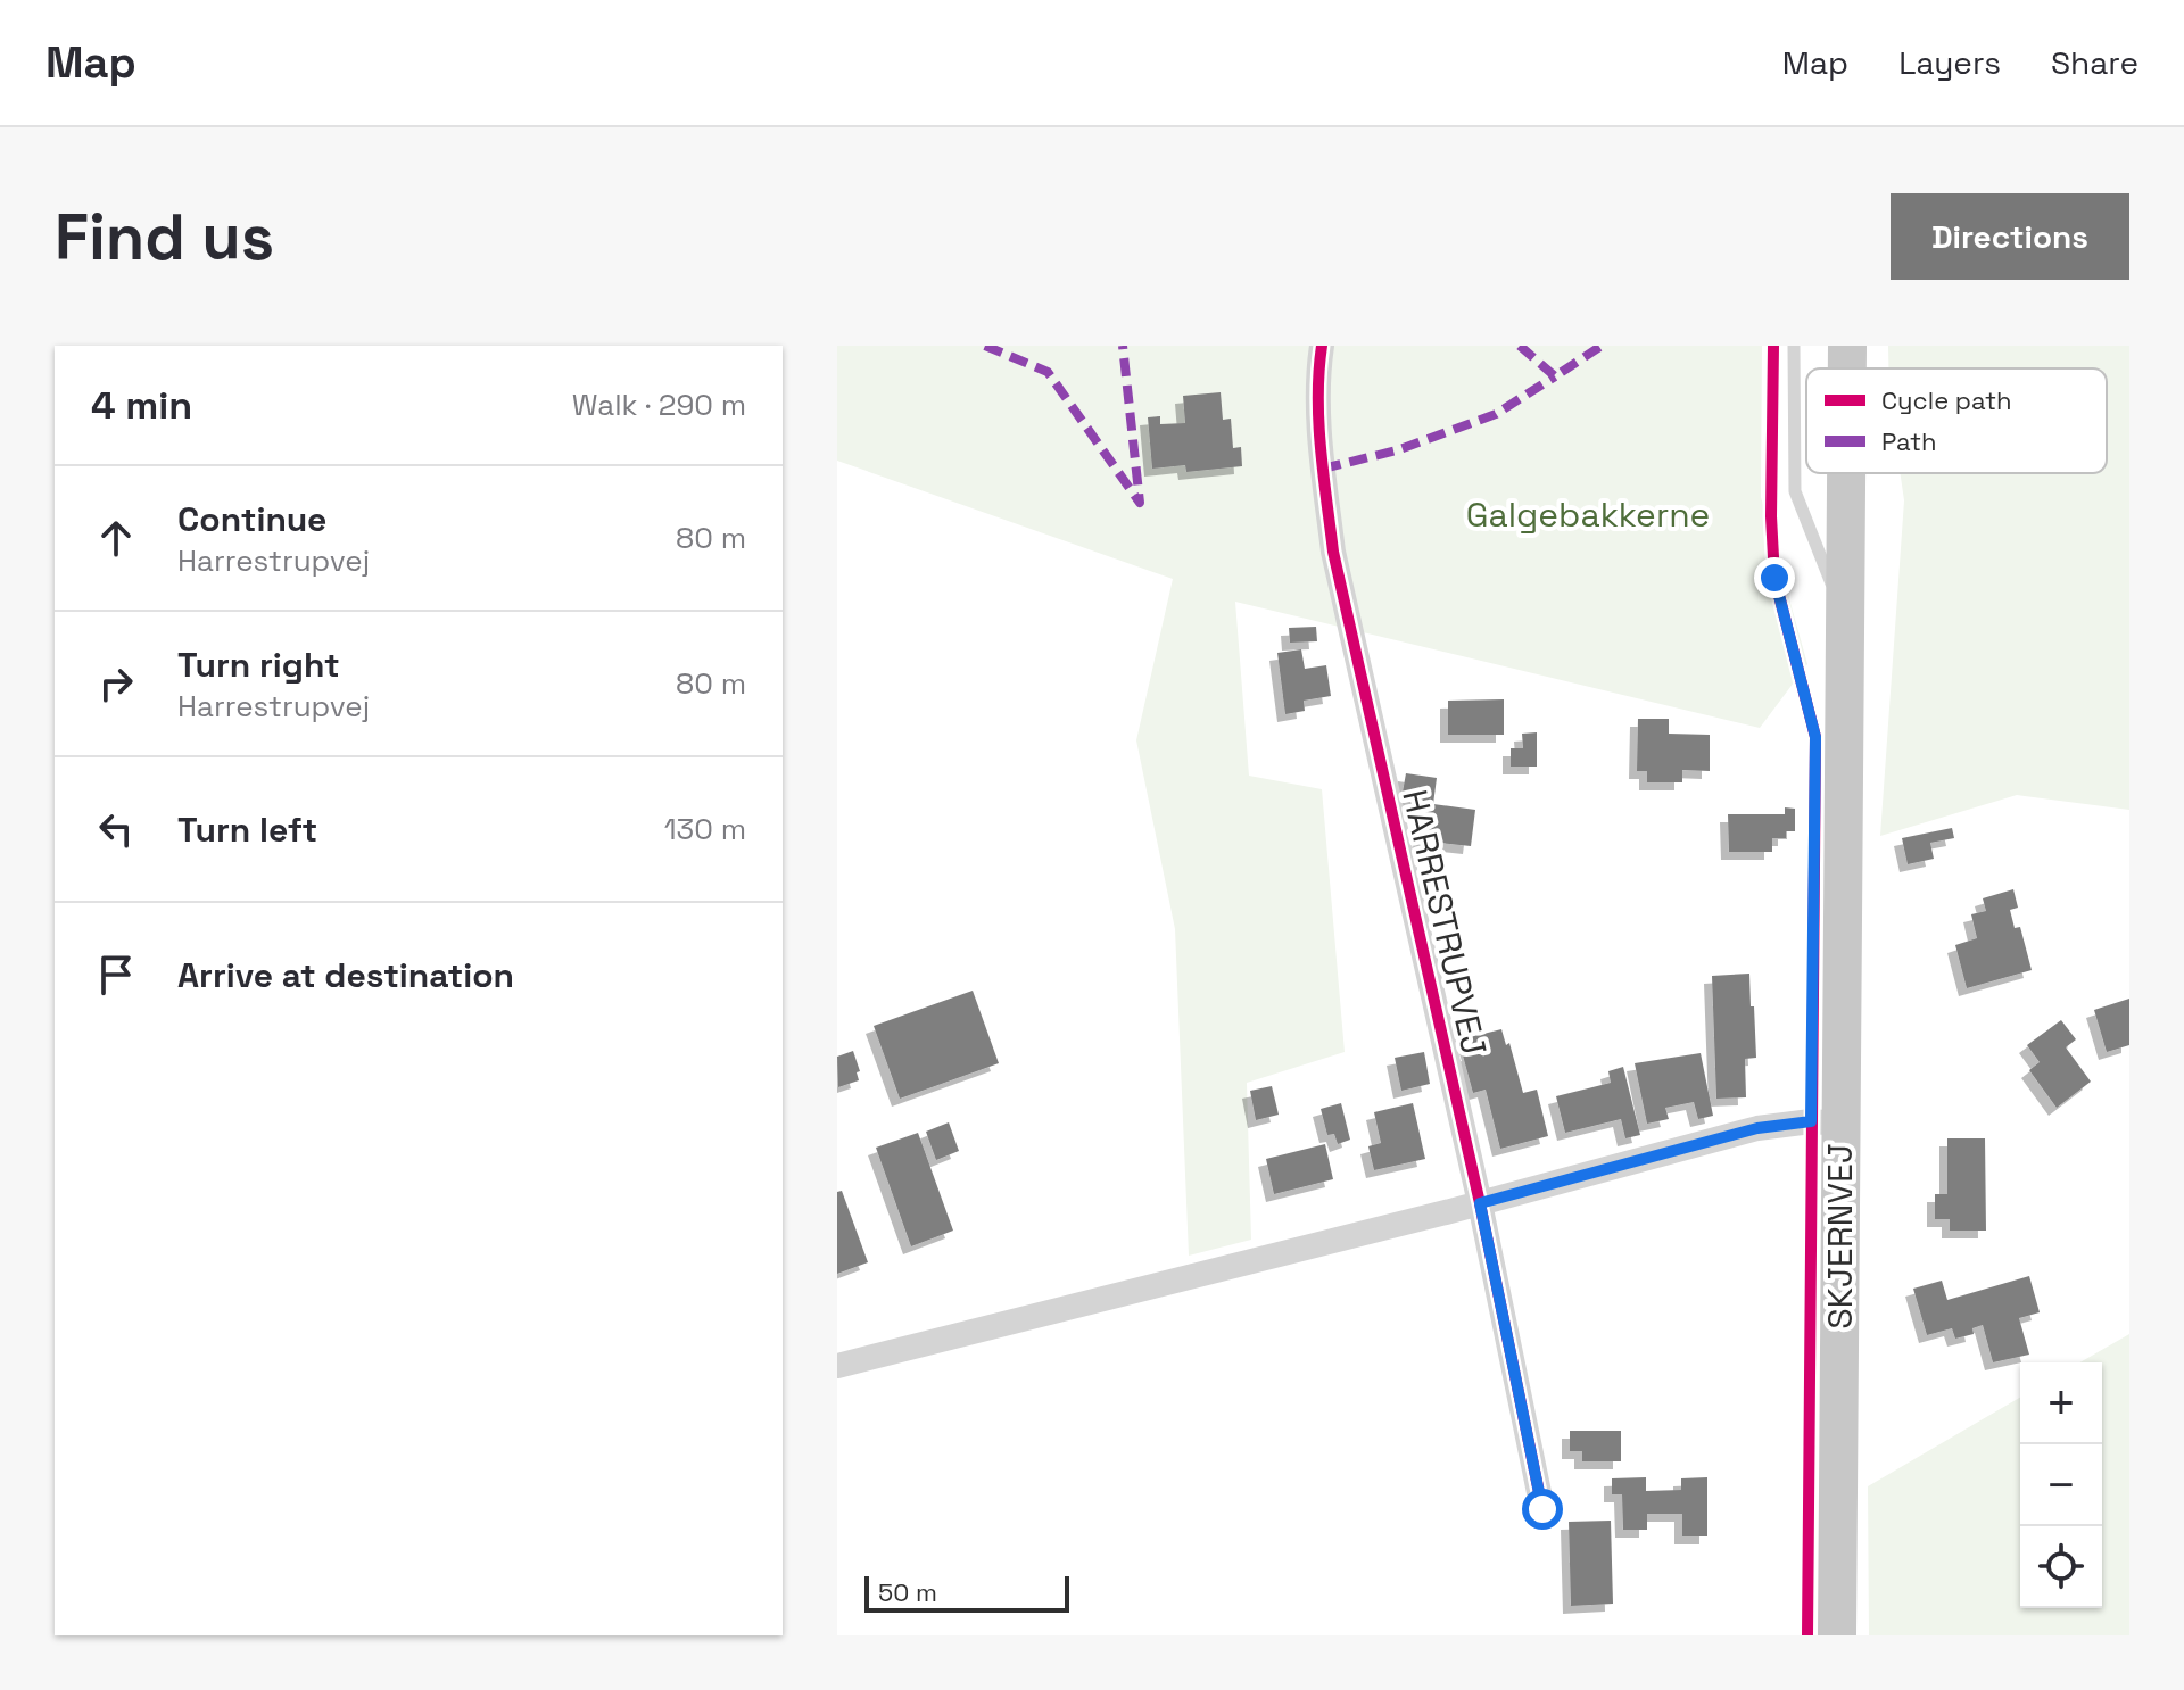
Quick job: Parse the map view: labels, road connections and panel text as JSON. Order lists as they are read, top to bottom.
{
  "streets": {
    "main road": ["SKJERNVEJ"],
    "street": ["HARRESTRUPVEJ"]
  },
  "parks": ["Galgebakkerne"],
  "legend": ["Cycle path", "Path"],
  "scale_bar": "50 m",
  "page": {
    "header": "Map",
    "nav": ["Map", "Layers", "Share"],
    "buttons": "Directions",
    "title": "Find us",
    "heading": ["4 min", "Walk · 290 m"],
    "list": [
      ["Continue", "Harrestrupvej", "80 m"],
      ["Turn right", "Harrestrupvej", "80 m"],
      ["Turn left", "130 m"],
      "Arrive at destination"
    ],
    "map_buttons": ["+", "−"],
    "scale": "50 m"
  }
}
